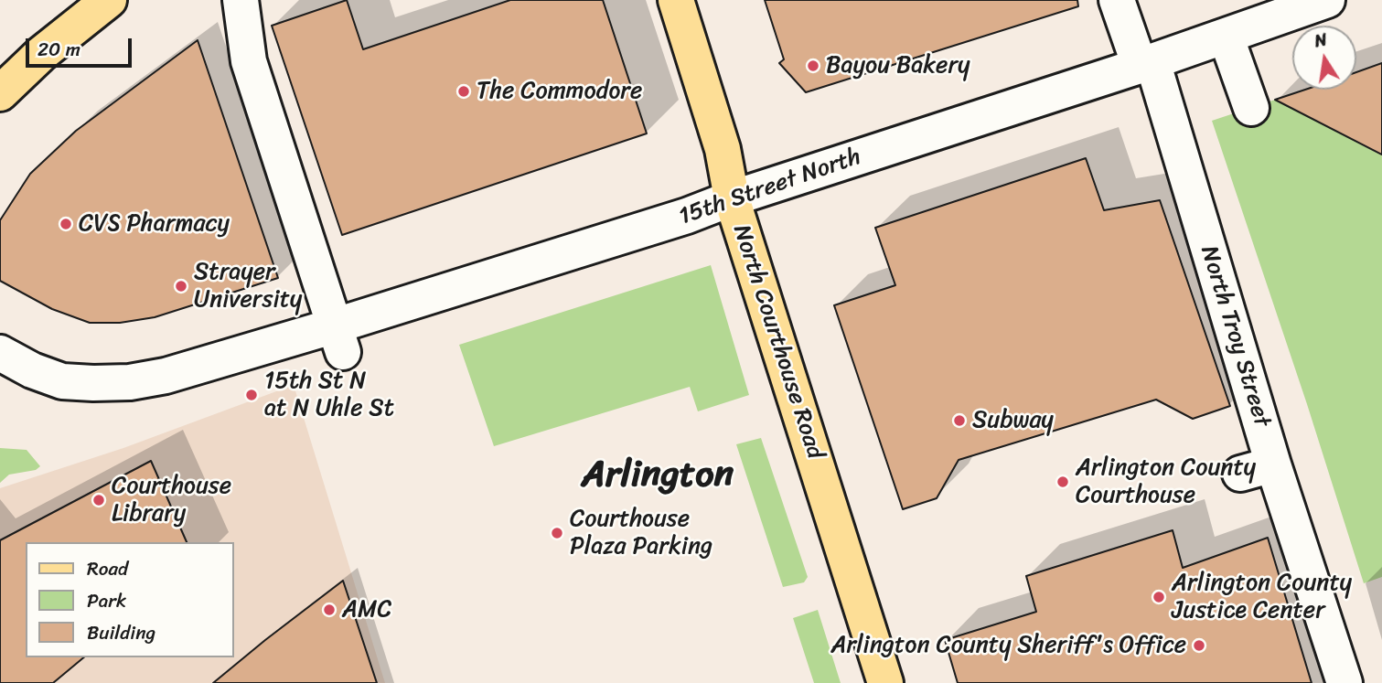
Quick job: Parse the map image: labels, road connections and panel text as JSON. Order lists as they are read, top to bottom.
{
  "streets": {
    "main road": ["North Courthouse Road"],
    "street": ["15th Street North", "North Troy Street"]
  },
  "crossings": [
    ["15th Street North", "North Troy Street"],
    ["15th Street North", "North Courthouse Road"]
  ],
  "districts": ["Arlington"],
  "places": [
    "Bayou Bakery",
    "The Commodore",
    "CVS Pharmacy",
    "Strayer University",
    "15th St N at N Uhle St",
    "Subway",
    "Arlington County Courthouse",
    "Courthouse Library",
    "Courthouse Plaza Parking",
    "Arlington County Justice Center",
    "AMC",
    "Arlington County Sheriff's Office"
  ],
  "legend": ["Road", "Park", "Building"],
  "scale_bar": "20 m",
  "north": "top"
}
